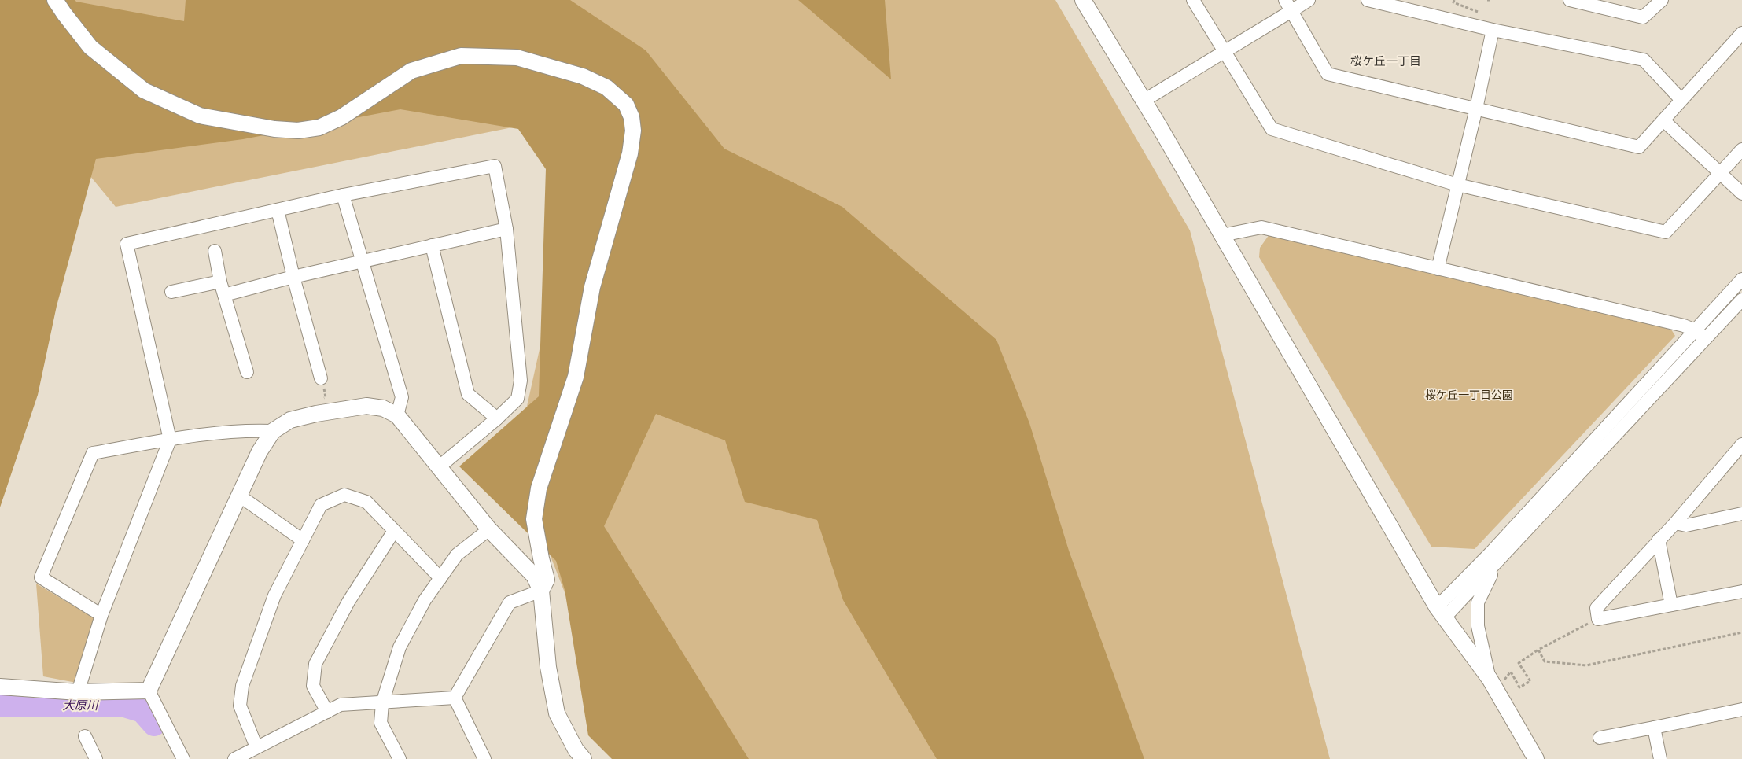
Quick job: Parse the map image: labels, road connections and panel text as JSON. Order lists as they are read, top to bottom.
{
  "districts": ["桜ケ丘一丁目"],
  "water": ["大原川"],
  "parks": ["桜ケ丘一丁目公園"]
}
